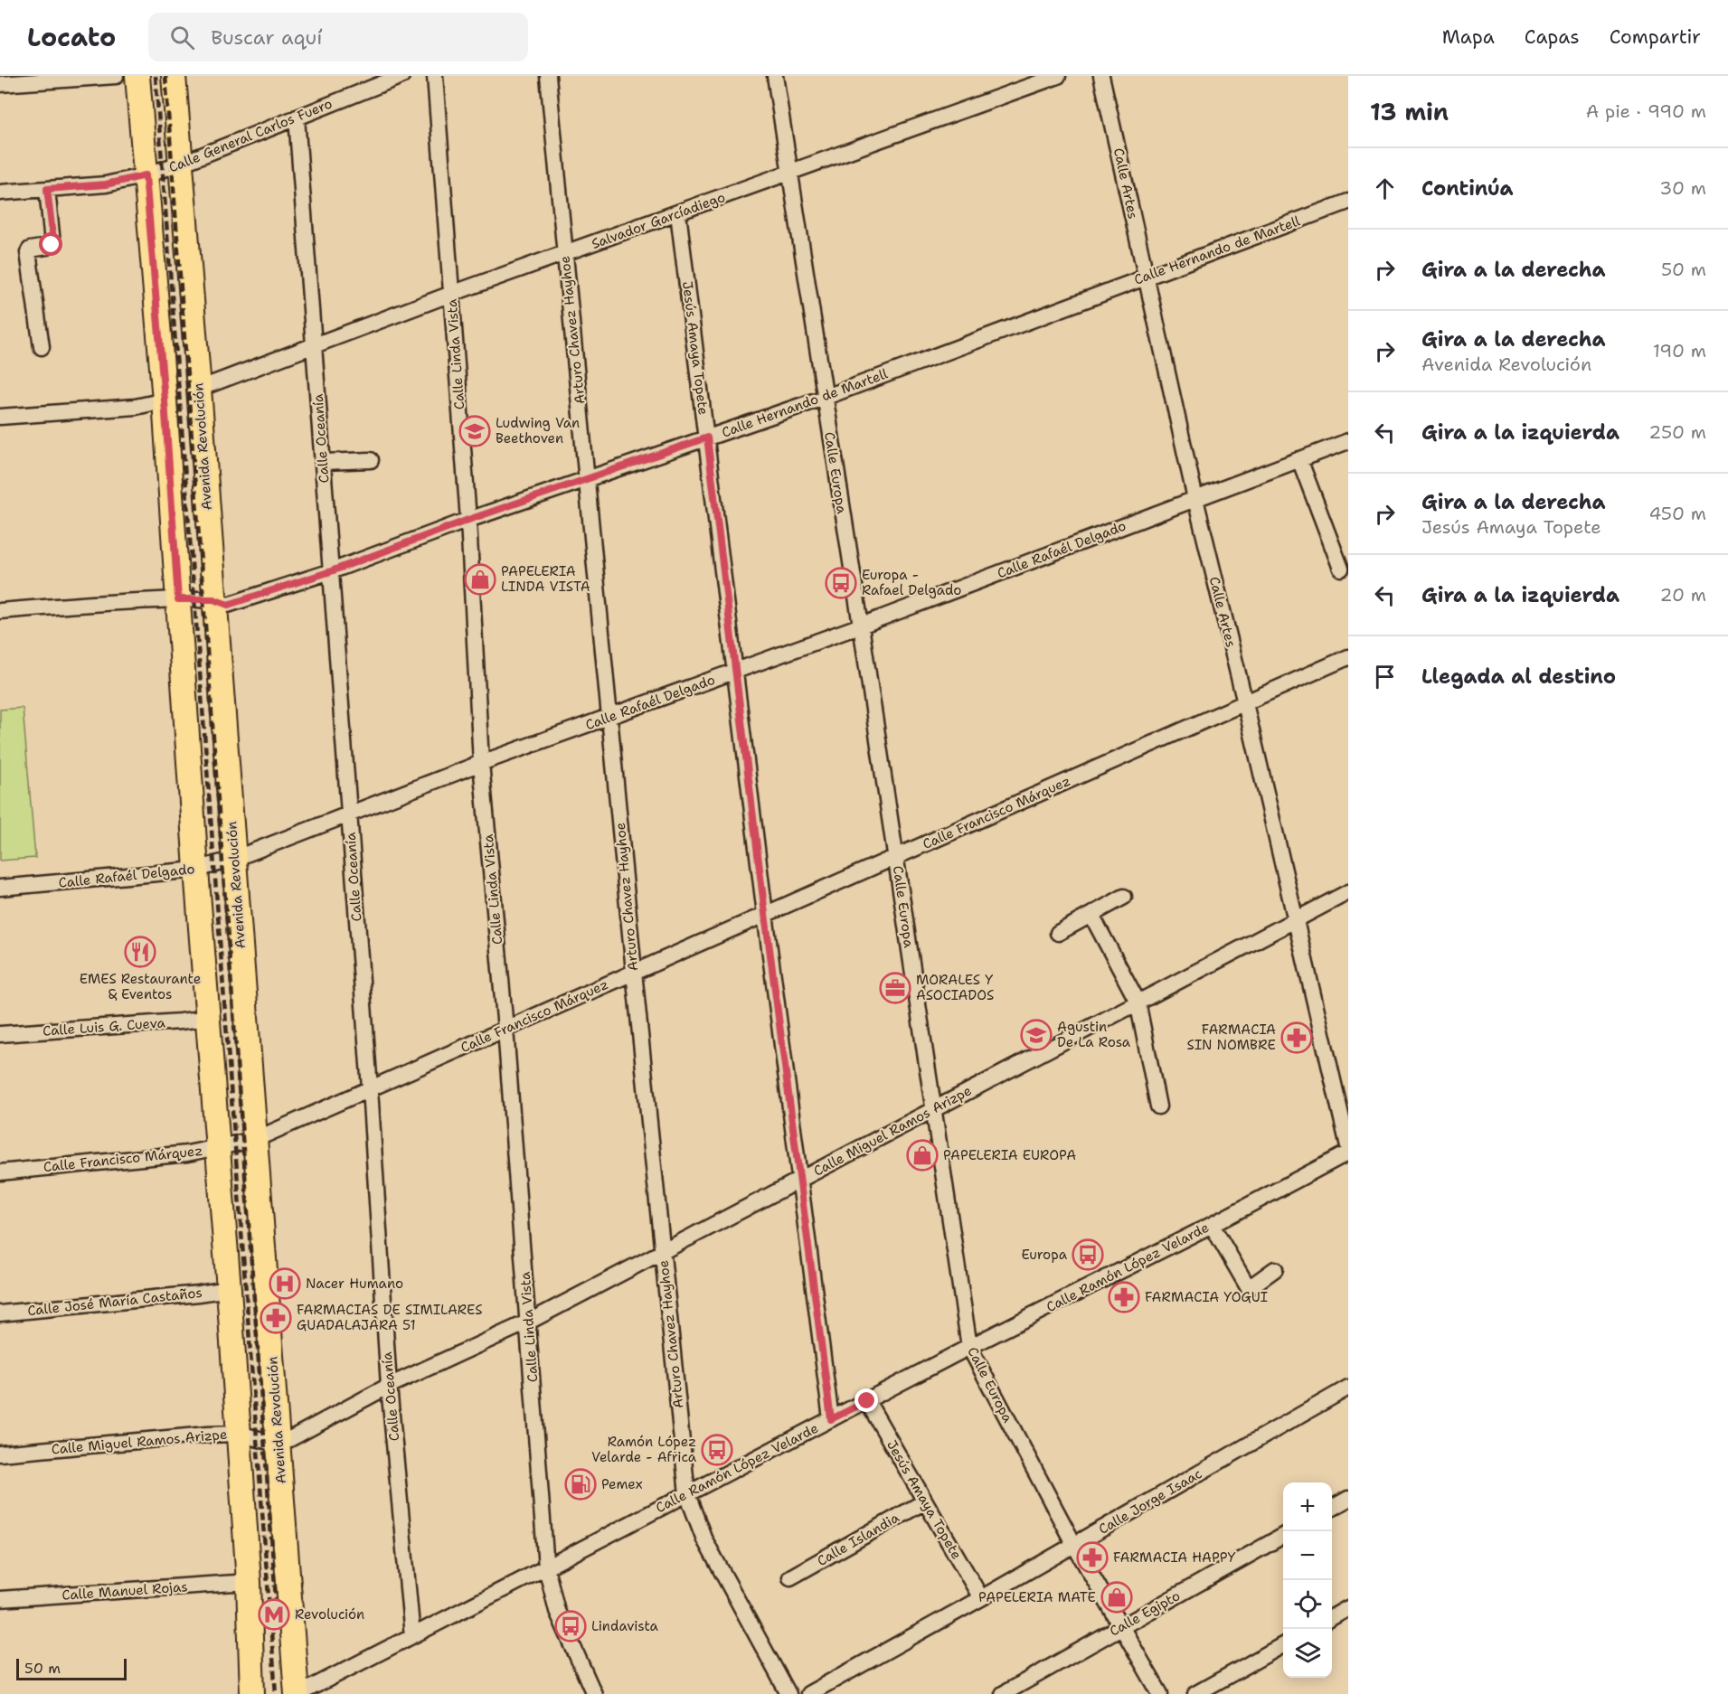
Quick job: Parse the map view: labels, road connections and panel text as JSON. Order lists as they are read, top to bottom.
{
  "streets": {
    "main road": ["Avenida Revolución"],
    "street": [
      "Calle General Carlos Fuero",
      "Calle Artes",
      "Salvador Garcíadiego",
      "Calle Hernando de Martell",
      "Arturo Chavez Hayhoe",
      "Jesús Amaya Topete",
      "Calle Linda Vista",
      "Calle Oceanía",
      "Calle Europa",
      "Calle Rafaél Delgado",
      "Calle Francisco Márquez",
      "Calle Luis G. Cueva",
      "Calle Miguel Ramos Arizpe",
      "Calle Ramón López Velarde",
      "Calle José María Castaños",
      "Calle Jorge Isaac",
      "Calle Islandia",
      "Calle Manuel Rojas",
      "Calle Egipto"
    ]
  },
  "crossings": [
    ["Calle General Carlos Fuero", "Calle Oceanía"],
    ["Calle General Carlos Fuero", "Avenida Revolución"],
    ["Calle Artes", "Calle Hernando de Martell"],
    ["Calle Artes", "Calle Rafaél Delgado"],
    ["Calle Artes", "Calle Francisco Márquez"],
    ["Calle Artes", "Calle Miguel Ramos Arizpe"],
    ["Salvador Garcíadiego", "Arturo Chavez Hayhoe"],
    ["Salvador Garcíadiego", "Jesús Amaya Topete"],
    ["Salvador Garcíadiego", "Calle Linda Vista"],
    ["Salvador Garcíadiego", "Calle Oceanía"],
    ["Salvador Garcíadiego", "Avenida Revolución"],
    ["Salvador Garcíadiego", "Calle Europa"],
    ["Calle Hernando de Martell", "Arturo Chavez Hayhoe"],
    ["Calle Hernando de Martell", "Jesús Amaya Topete"],
    ["Calle Hernando de Martell", "Calle Linda Vista"],
    ["Calle Hernando de Martell", "Calle Oceanía"],
    ["Calle Hernando de Martell", "Avenida Revolución"],
    ["Calle Hernando de Martell", "Calle Europa"],
    ["Arturo Chavez Hayhoe", "Calle Rafaél Delgado"],
    ["Arturo Chavez Hayhoe", "Calle Francisco Márquez"],
    ["Arturo Chavez Hayhoe", "Calle Miguel Ramos Arizpe"],
    ["Arturo Chavez Hayhoe", "Calle Ramón López Velarde"],
    ["Jesús Amaya Topete", "Calle Rafaél Delgado"],
    ["Jesús Amaya Topete", "Calle Francisco Márquez"],
    ["Jesús Amaya Topete", "Calle Miguel Ramos Arizpe"],
    ["Jesús Amaya Topete", "Calle Ramón López Velarde"],
    ["Jesús Amaya Topete", "Calle Jorge Isaac"],
    ["Jesús Amaya Topete", "Calle Islandia"],
    ["Calle Linda Vista", "Calle Rafaél Delgado"],
    ["Calle Linda Vista", "Calle Francisco Márquez"],
    ["Calle Linda Vista", "Calle Miguel Ramos Arizpe"],
    ["Calle Linda Vista", "Calle Ramón López Velarde"],
    ["Calle Oceanía", "Calle Rafaél Delgado"],
    ["Calle Oceanía", "Calle Francisco Márquez"],
    ["Calle Oceanía", "Calle Miguel Ramos Arizpe"],
    ["Calle Oceanía", "Calle Ramón López Velarde"],
    ["Avenida Revolución", "Calle Rafaél Delgado"],
    ["Avenida Revolución", "Calle Francisco Márquez"],
    ["Avenida Revolución", "Calle Miguel Ramos Arizpe"],
    ["Avenida Revolución", "Calle Ramón López Velarde"],
    ["Calle Europa", "Calle Rafaél Delgado"],
    ["Calle Europa", "Calle Francisco Márquez"],
    ["Calle Europa", "Calle Miguel Ramos Arizpe"],
    ["Calle Europa", "Calle Ramón López Velarde"],
    ["Calle Europa", "Calle Jorge Isaac"],
    ["Calle Europa", "Calle Egipto"]
  ],
  "places": {
    "school or university": ["Ludwing Van Beethoven", "Agustin De La Rosa"],
    "shop": ["PAPELERIA LINDA VISTA", "PAPELERIA EUROPA", "PAPELERIA MATE"],
    "bus stop": [
      "Europa - Rafael Delgado",
      "Europa",
      "Ramón López Velarde - Africa",
      "Lindavista"
    ],
    "restaurant": ["EMES Restaurante & Eventos"],
    "office": ["MORALES Y ASOCIADOS"],
    "pharmacy": [
      "FARMACIA SIN NOMBRE",
      "FARMACIA YOGUI",
      "FARMACIAS DE SIMILARES GUADALAJARA 51",
      "FARMACIA HAPPY"
    ],
    "hospital": ["Nacer Humano"],
    "fuel station": ["Pemex"],
    "metro station": ["Revolución"]
  },
  "scale_bar": "50 m",
  "page": {
    "header": "Locato",
    "search": "Buscar aquí",
    "nav": ["Mapa", "Capas", "Compartir"],
    "heading": ["13 min", "A pie · 990 m"],
    "list": [
      ["Continúa", "30 m"],
      ["Gira a la derecha", "50 m"],
      ["Gira a la derecha", "Avenida Revolución", "190 m"],
      ["Gira a la izquierda", "250 m"],
      ["Gira a la derecha", "Jesús Amaya Topete", "450 m"],
      ["Gira a la izquierda", "20 m"],
      "Llegada al destino"
    ],
    "map_buttons": ["+", "−"],
    "scale": "50 m"
  }
}
